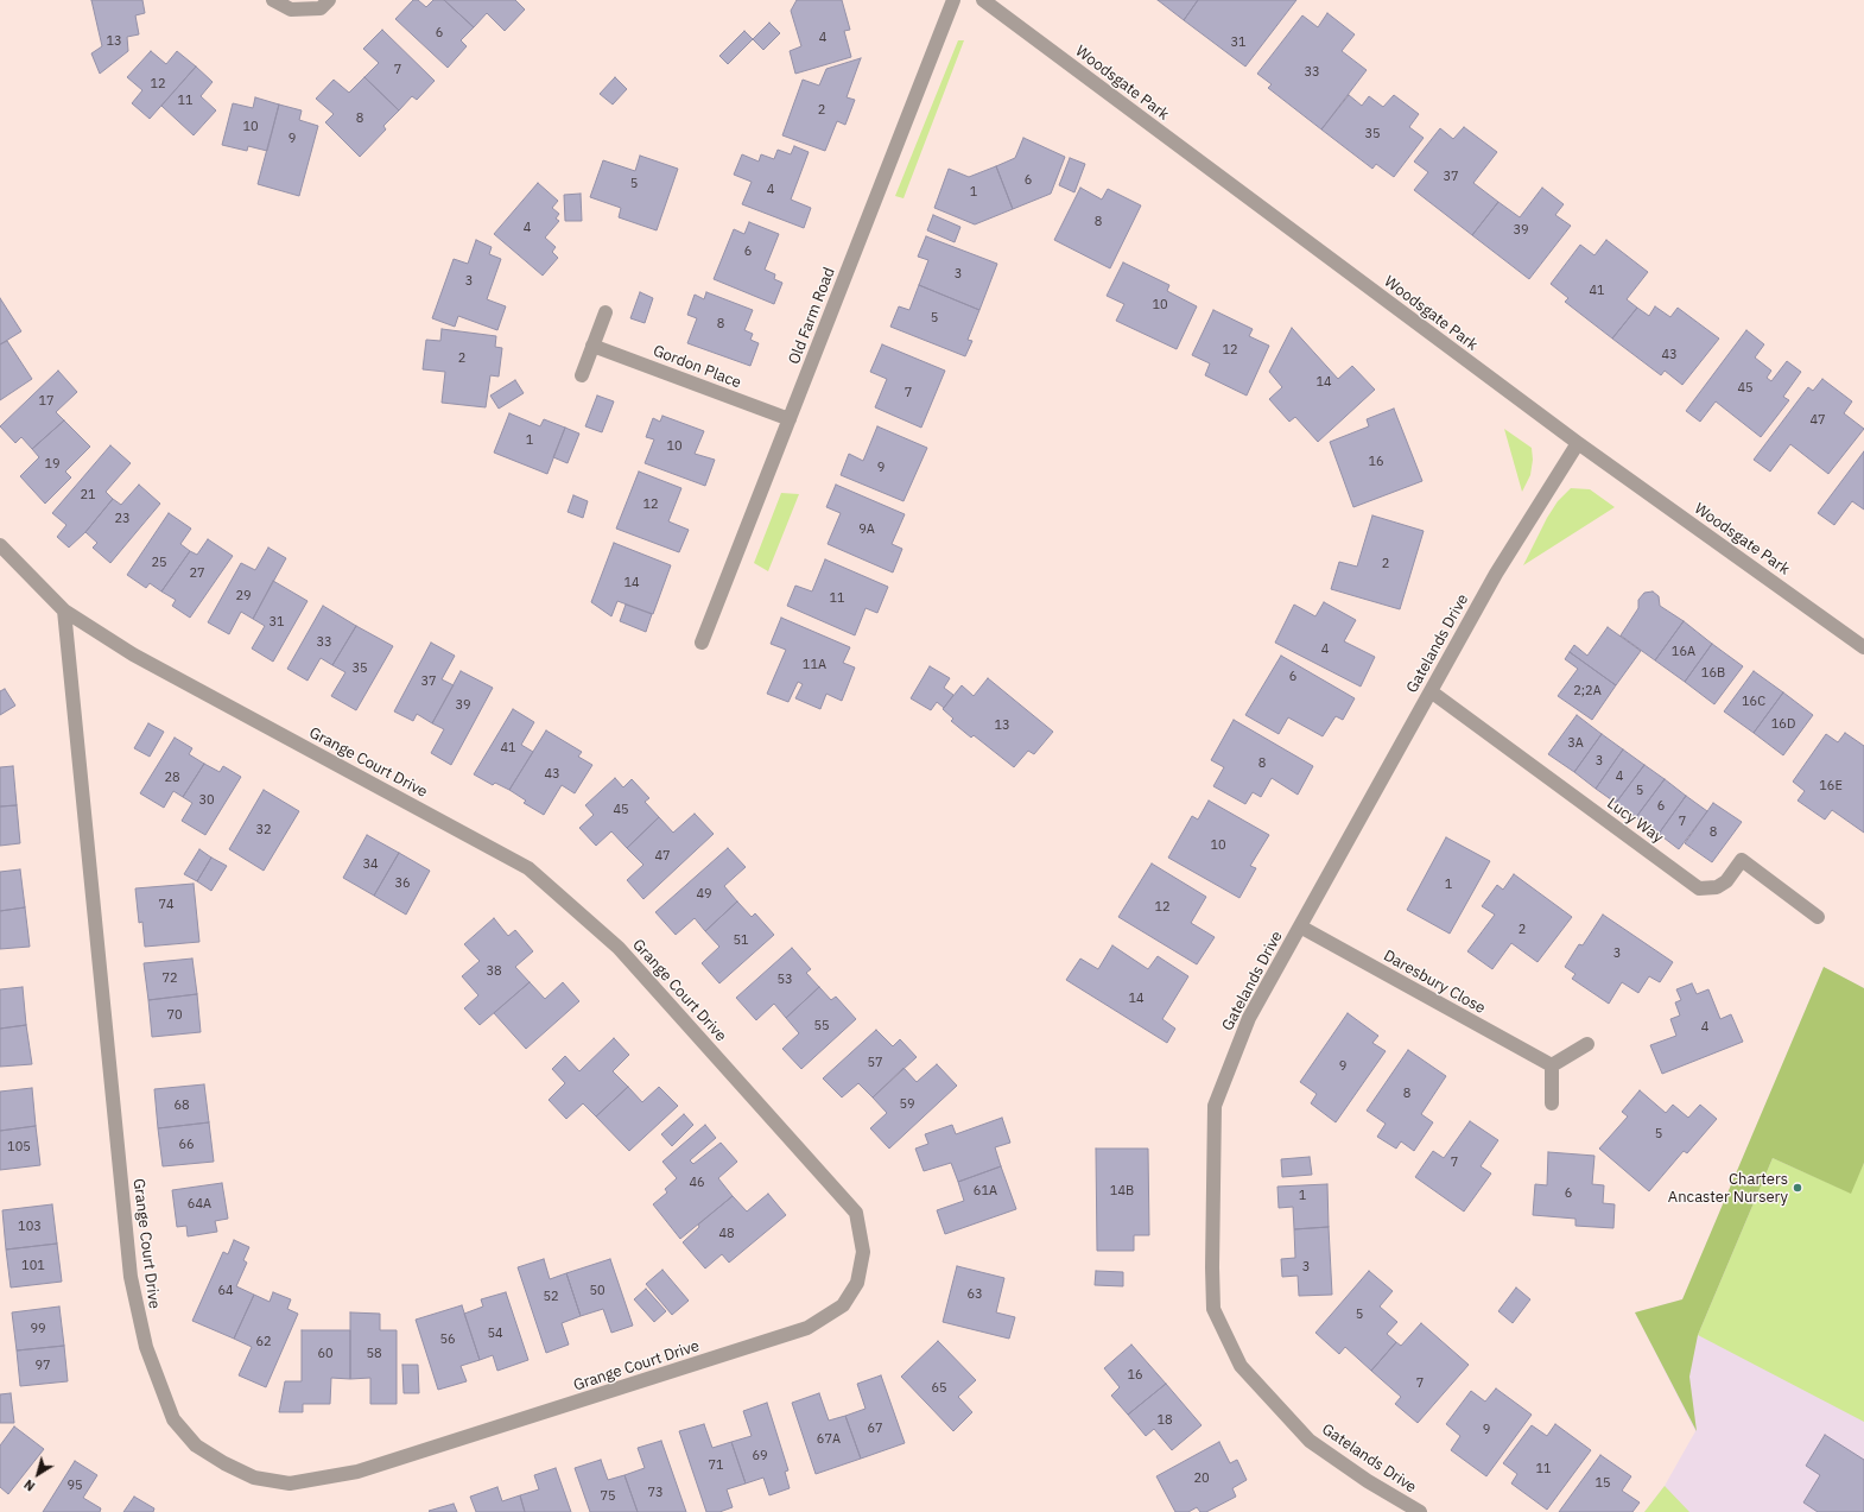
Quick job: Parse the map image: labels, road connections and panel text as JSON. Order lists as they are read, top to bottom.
{
  "streets": {
    "street": [
      "Woodsgate Park",
      "Old Farm Road",
      "Gordon Place",
      "Gatelands Drive",
      "Grange Court Drive",
      "Lucy Way",
      "Daresbury Close"
    ]
  },
  "crossings": [
    ["Woodsgate Park", "Gatelands Drive"],
    ["Old Farm Road", "Gordon Place"],
    ["Gatelands Drive", "Lucy Way"],
    ["Gatelands Drive", "Daresbury Close"]
  ],
  "places": ["Charters Ancaster Nursery"],
  "house_numbers": [
    "6",
    "4",
    "13",
    "31",
    "7",
    "33",
    "12",
    "11",
    "2",
    "8",
    "10",
    "35",
    "9",
    "37",
    "6",
    "5",
    "4",
    "1",
    "8",
    "4",
    "39",
    "6",
    "3",
    "3",
    "41",
    "10",
    "5",
    "8",
    "12",
    "43",
    "2",
    "14",
    "45",
    "7",
    "17",
    "47",
    "1",
    "10",
    "16",
    "19",
    "9",
    "21",
    "12",
    "23",
    "9A",
    "25",
    "2",
    "27",
    "14",
    "29",
    "11",
    "31",
    "33",
    "4",
    "16A",
    "11A",
    "35",
    "16B",
    "6",
    "37",
    "2;2A",
    "16C",
    "39",
    "16D",
    "13",
    "3A",
    "41",
    "3",
    "8",
    "43",
    "4",
    "28",
    "16E",
    "5",
    "30",
    "6",
    "45",
    "7",
    "32",
    "8",
    "10",
    "47",
    "34",
    "36",
    "1",
    "49",
    "74",
    "12",
    "2",
    "51",
    "3",
    "38",
    "72",
    "53",
    "14",
    "70",
    "55",
    "4",
    "57",
    "9",
    "8",
    "59",
    "68",
    "5",
    "66",
    "105",
    "7",
    "46",
    "61A",
    "14B",
    "6",
    "1",
    "64A",
    "103",
    "48",
    "101",
    "3",
    "64",
    "50",
    "63",
    "52",
    "5",
    "99",
    "54",
    "56",
    "62",
    "60",
    "58",
    "97",
    "16",
    "7",
    "65",
    "18",
    "67",
    "9",
    "67A",
    "69",
    "71",
    "11",
    "20",
    "15",
    "95",
    "73",
    "75"
  ],
  "north": "bottom left"
}
